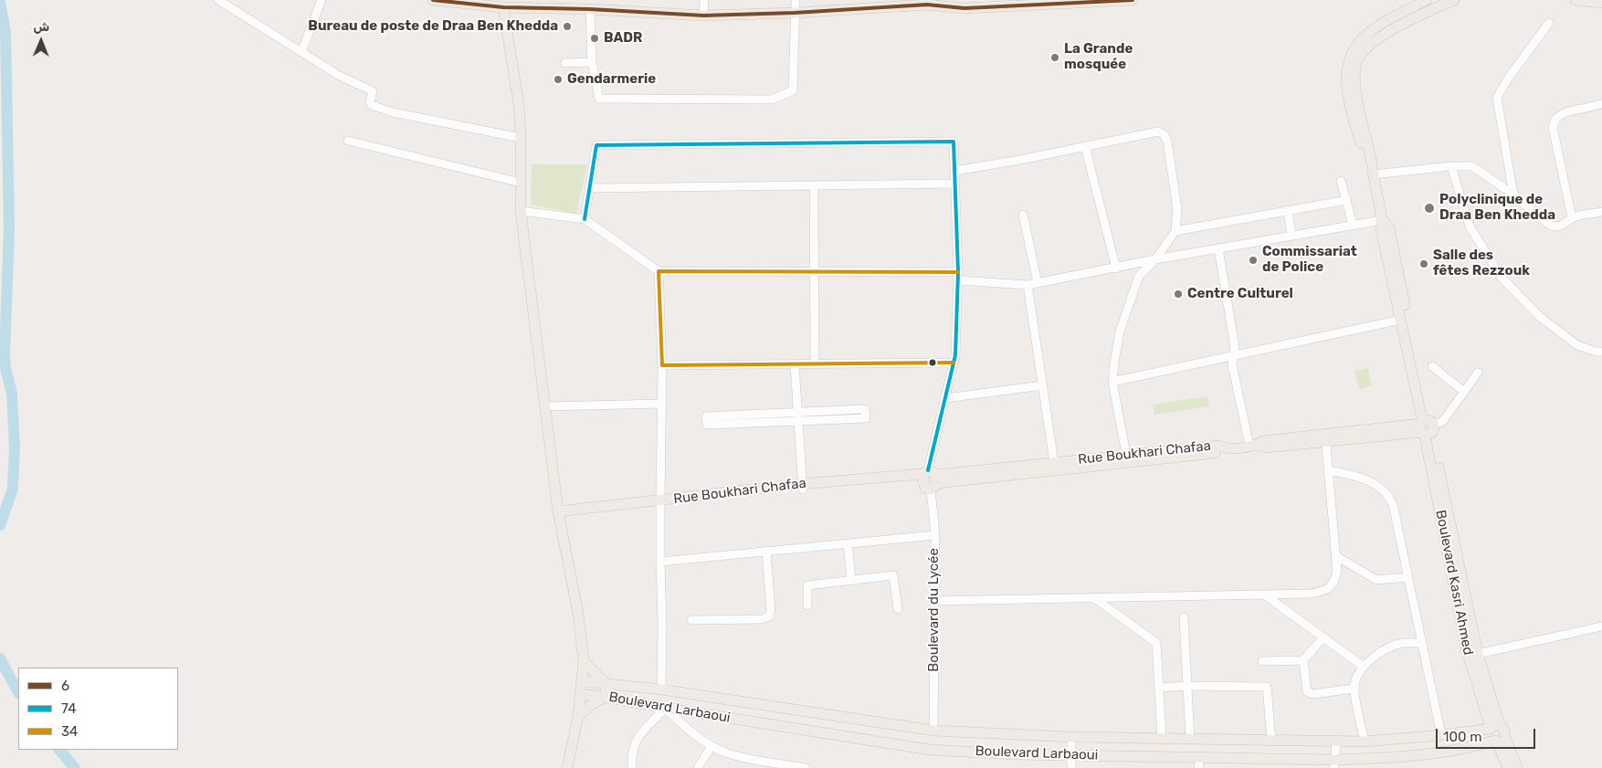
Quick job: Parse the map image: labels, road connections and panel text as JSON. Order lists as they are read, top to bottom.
{
  "streets": {
    "main road": ["Rue Boukhari Chafaa", "Boulevard Kasri Ahmed", "Boulevard Larbaoui"],
    "street": ["Boulevard du Lycée"]
  },
  "crossings": [
    ["Rue Boukhari Chafaa", "Boulevard du Lycée"],
    ["Boulevard Kasri Ahmed", "Boulevard Larbaoui"],
    ["Boulevard du Lycée", "Boulevard Larbaoui"]
  ],
  "places": [
    "Bureau de poste de Draa Ben Khedda",
    "BADR",
    "La Grande mosquée",
    "Gendarmerie",
    "Polyclinique de Draa Ben Khedda",
    "Commissariat de Police",
    "Salle des fêtes Rezzouk",
    "Centre Culturel"
  ],
  "lines": ["transit line 6", "transit line 74", "transit line 34"],
  "legend": ["6", "74", "34"],
  "scale_bar": "100 m",
  "north": "top"
}
